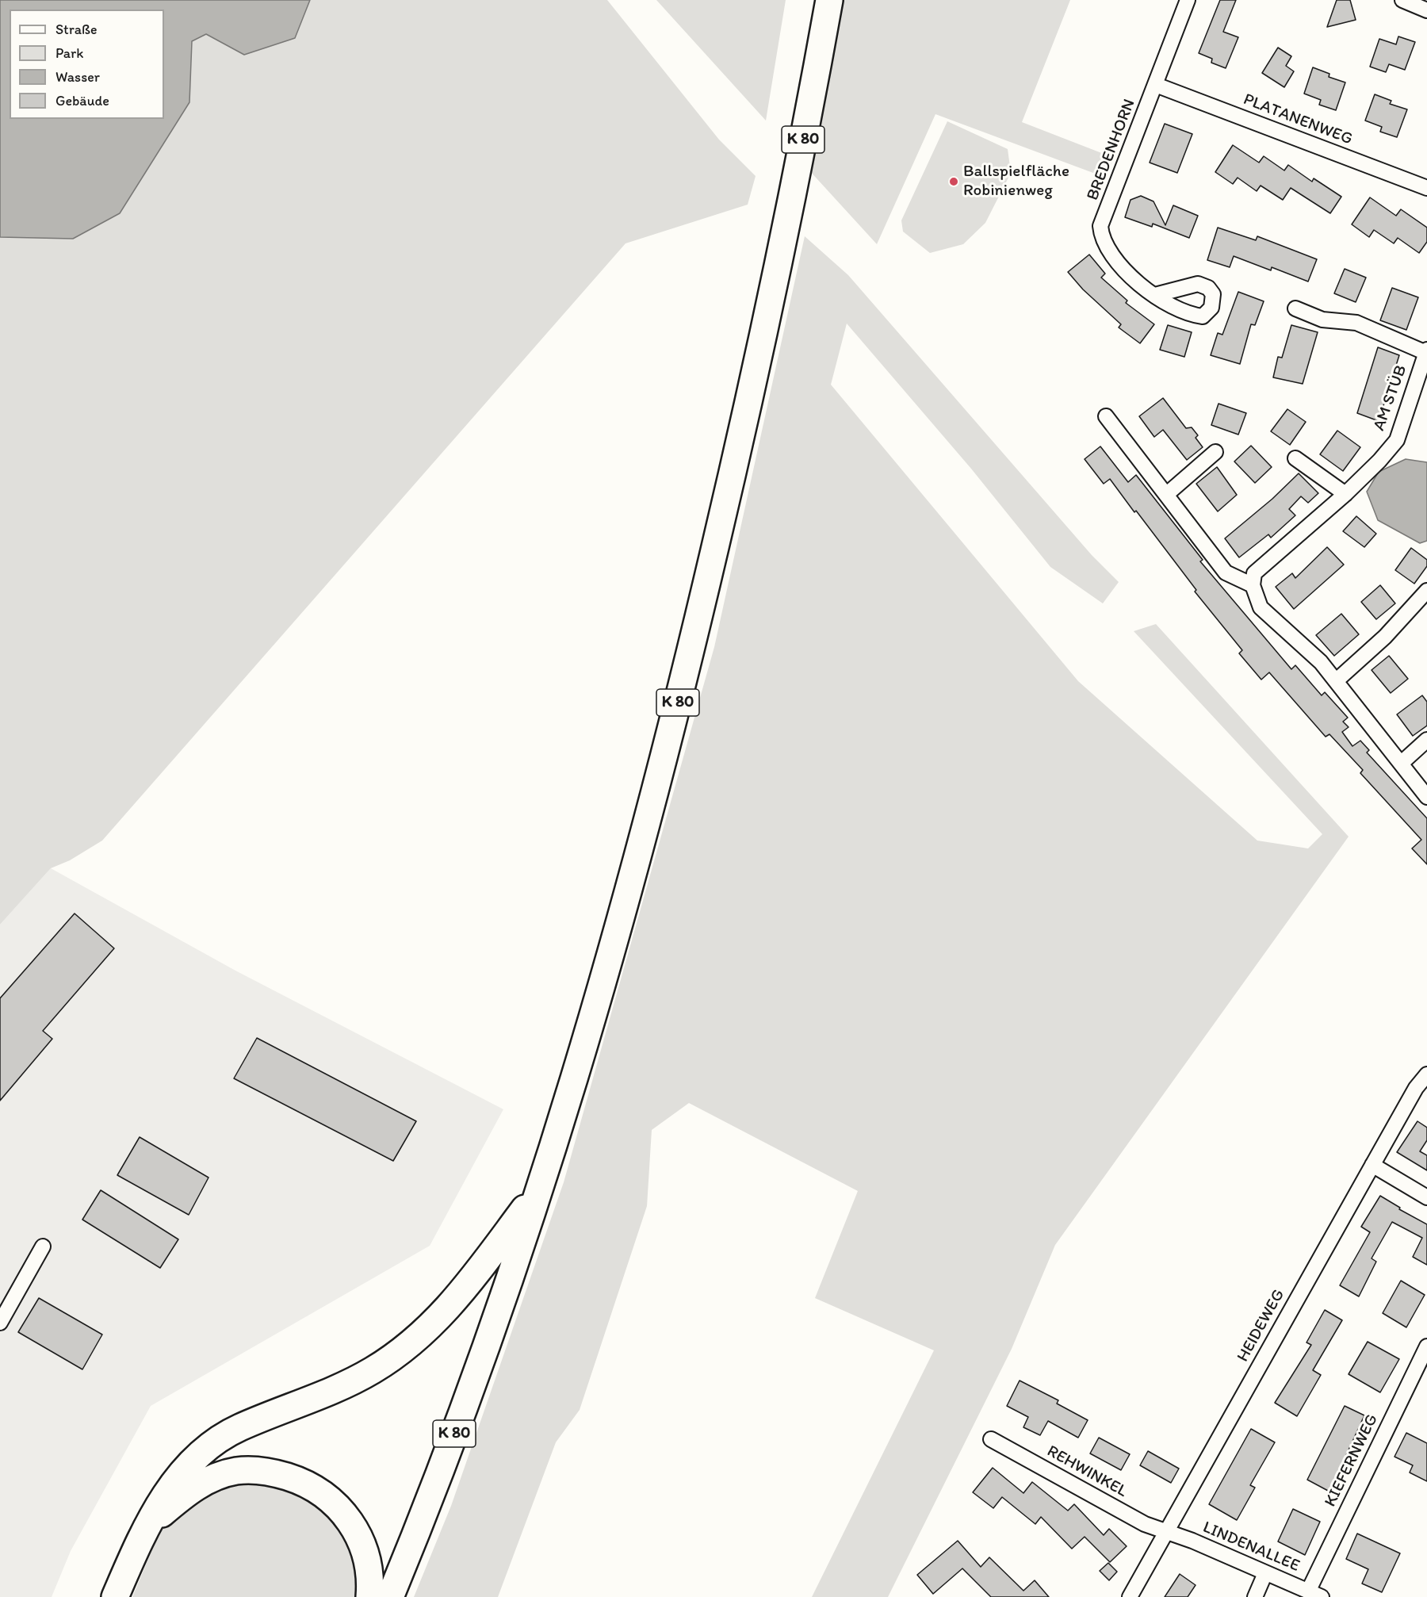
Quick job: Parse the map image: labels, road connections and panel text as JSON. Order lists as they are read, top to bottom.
{
  "streets": {
    "highway": ["K 80"],
    "street": [
      "PLATANENWEG",
      "BREDENHORN",
      "AM STÜB",
      "HEIDEWEG",
      "KIEFERNWEG",
      "REHWINKEL",
      "LINDENALLEE"
    ]
  },
  "crossings": [
    ["PLATANENWEG", "BREDENHORN"],
    ["HEIDEWEG", "REHWINKEL"],
    ["HEIDEWEG", "LINDENALLEE"],
    ["KIEFERNWEG", "LINDENALLEE"],
    ["REHWINKEL", "LINDENALLEE"]
  ],
  "places": ["Ballspielfläche Robinienweg"],
  "legend": [
    "Straße",
    "Park",
    "Wasser",
    "Gebäude"
  ]
}
